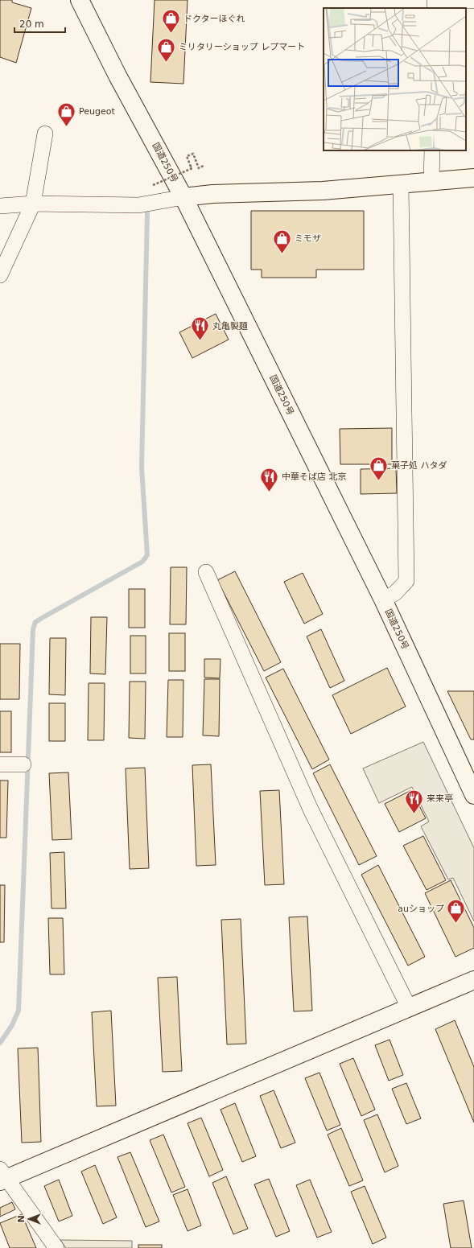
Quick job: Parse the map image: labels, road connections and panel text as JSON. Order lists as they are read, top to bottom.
{
  "streets": {
    "main road": ["国道250号"]
  },
  "places": {
    "shop": [
      "ドクターほぐれ",
      "ミリタリーショップ レプマート",
      "Peugeot",
      "ミモザ",
      "菓子処 ハタダ",
      "auショップ"
    ],
    "restaurant": ["丸亀製麺", "中華そば店 北京", "来来亭"]
  },
  "scale_bar": "20 m",
  "north": "left"
}
